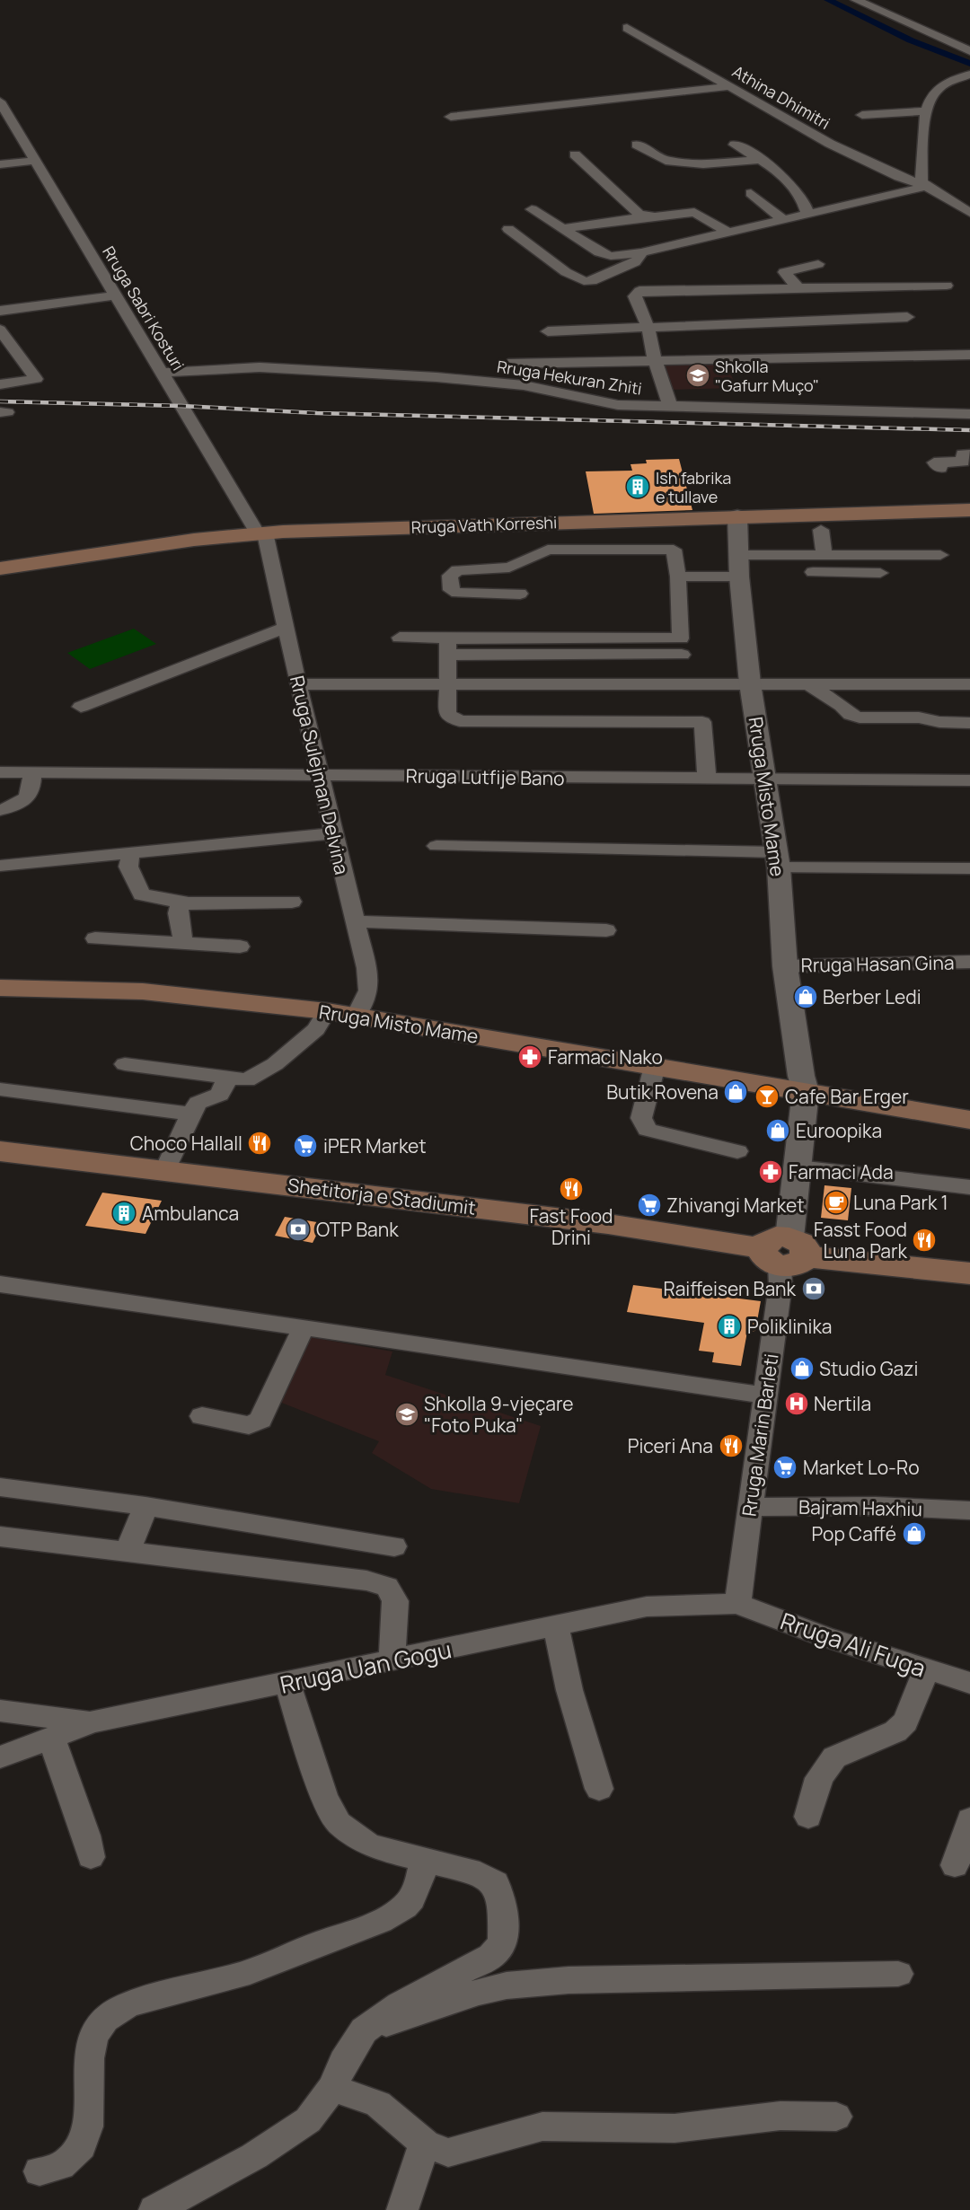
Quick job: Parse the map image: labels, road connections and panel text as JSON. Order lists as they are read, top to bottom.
{
  "streets": {
    "main road": ["Rruga Vath Korreshi", "Rruga Misto Mame", "Shetitorja e Stadiumit"],
    "street": [
      "Athina Dhimitri",
      "Rruga Sabri Kosturi",
      "Rruga Hekuran Zhiti",
      "Rruga Sulejman Delvina",
      "Rruga Lutfije Bano",
      "Rruga Hasan Gina",
      "Rruga Marin Barleti",
      "Bajram Haxhiu",
      "Rruga Ali Fuga",
      "Rruga Uan Gogu"
    ]
  },
  "crossings": [
    ["Rruga Sabri Kosturi", "Rruga Hekuran Zhiti"],
    ["Rruga Sabri Kosturi", "Rruga Vath Korreshi"],
    ["Rruga Sabri Kosturi", "Rruga Sulejman Delvina"],
    ["Rruga Vath Korreshi", "Rruga Sulejman Delvina"],
    ["Rruga Vath Korreshi", "Rruga Misto Mame"],
    ["Rruga Sulejman Delvina", "Rruga Lutfije Bano"],
    ["Rruga Sulejman Delvina", "Rruga Misto Mame"],
    ["Rruga Lutfije Bano", "Rruga Misto Mame"],
    ["Rruga Misto Mame", "Rruga Hasan Gina"],
    ["Rruga Misto Mame", "Shetitorja e Stadiumit"],
    ["Rruga Misto Mame", "Rruga Marin Barleti"],
    ["Shetitorja e Stadiumit", "Rruga Marin Barleti"],
    ["Rruga Marin Barleti", "Bajram Haxhiu"],
    ["Rruga Marin Barleti", "Rruga Ali Fuga"],
    ["Rruga Marin Barleti", "Rruga Uan Gogu"],
    ["Rruga Ali Fuga", "Rruga Uan Gogu"]
  ],
  "places": {
    "school or university": ["Shkolla \"Gafurr Muço\"", "Shkolla 9-vjeçare \"Foto Puka\""],
    "building": ["Ish fabrika e tullave", "Ambulanca", "Poliklinika"],
    "shop": [
      "Berber Ledi",
      "Butik Rovena",
      "Euroopika",
      "Studio Gazi",
      "Pop Caffé"
    ],
    "pharmacy": ["Farmaci Nako", "Farmaci Ada"],
    "bar": ["Cafe Bar Erger"],
    "restaurant": [
      "Choco Hallall",
      "Fast Food Drini",
      "Fasst Food Luna Park",
      "Piceri Ana"
    ],
    "supermarket": ["iPER Market", "Zhivangi Market", "Market Lo-Ro"],
    "cafe": ["Luna Park 1"],
    "bank": ["OTP Bank", "Raiffeisen Bank"],
    "hospital": ["Nertila"]
  }
}
